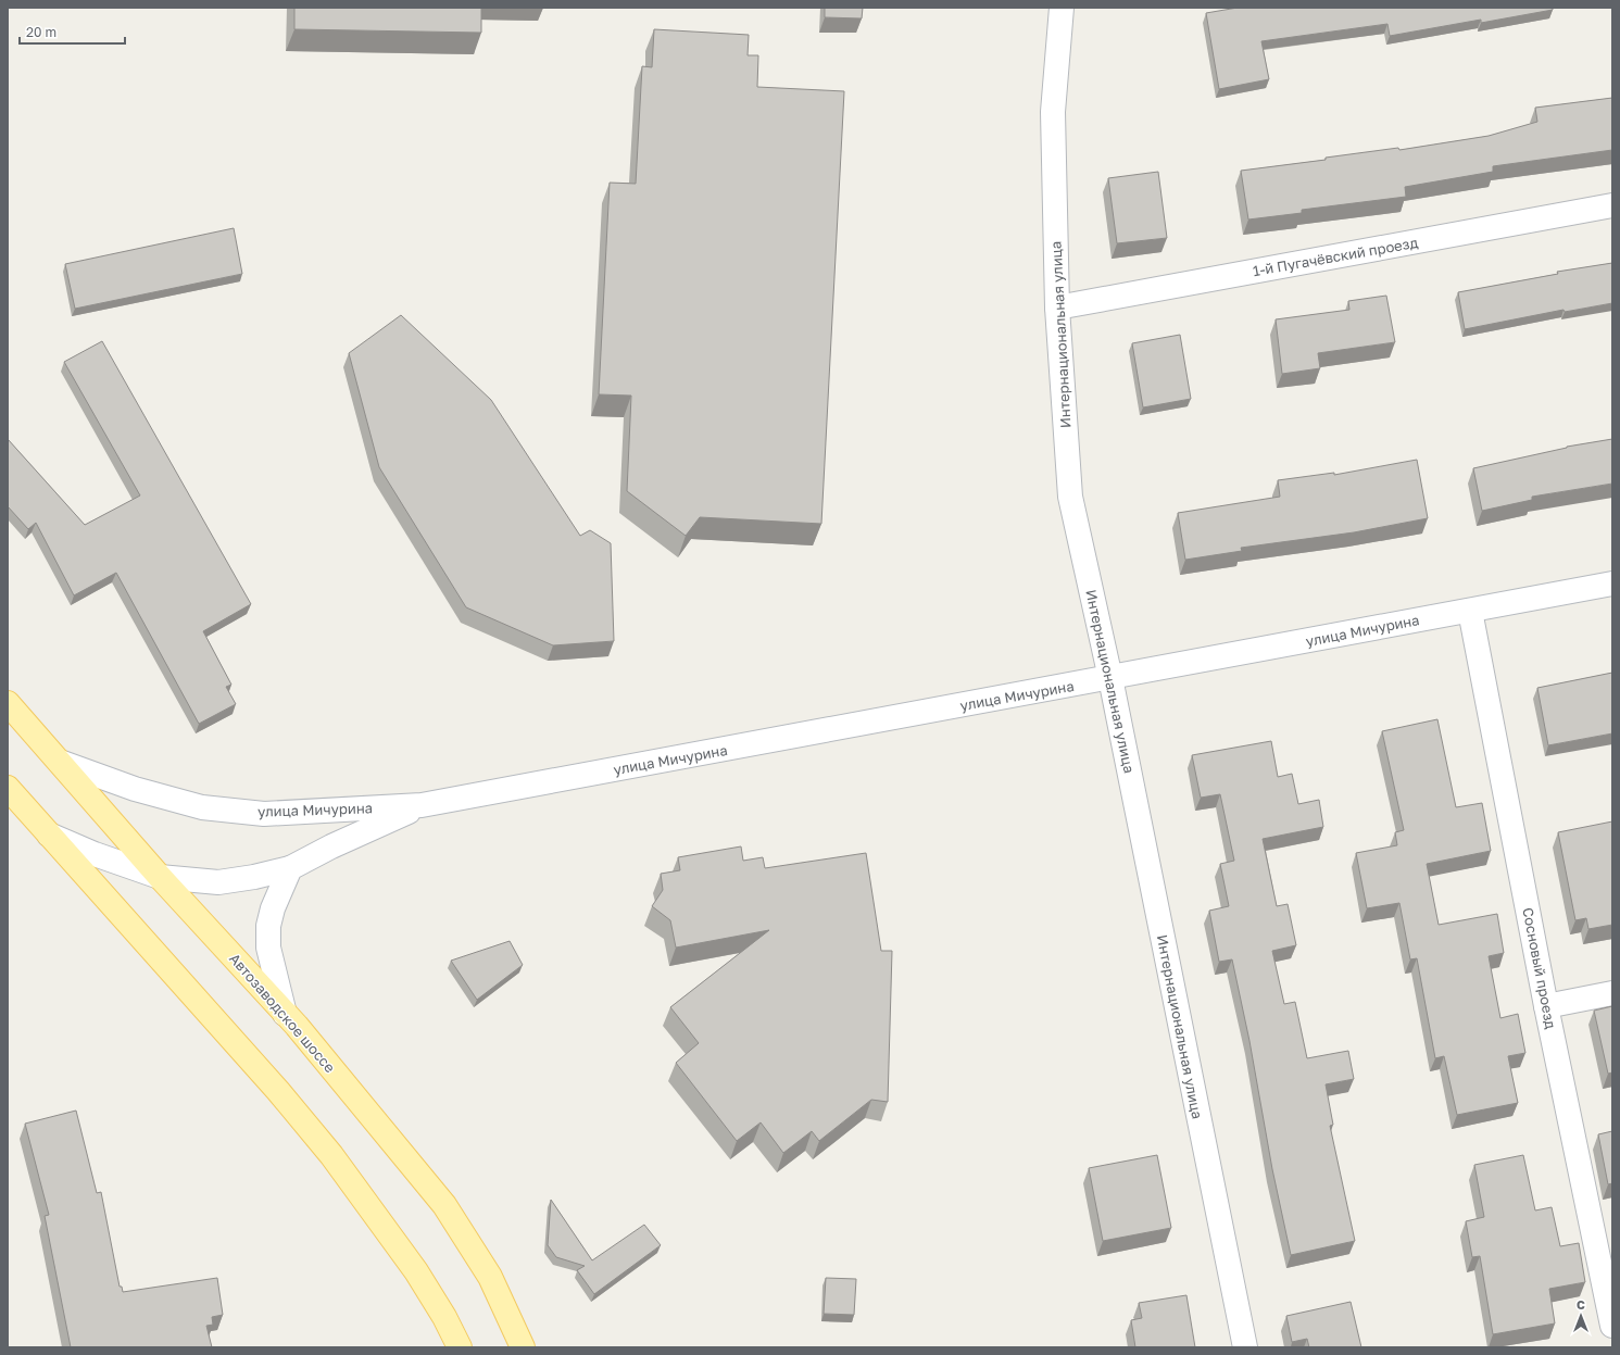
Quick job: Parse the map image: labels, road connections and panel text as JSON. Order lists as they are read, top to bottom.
{
  "streets": {
    "main road": ["Автозаводское шоссе"],
    "street": [
      "1-й Пугачёвский проезд",
      "Интернациональная улица",
      "улица Мичурина",
      "Сосновый проезд"
    ]
  },
  "crossings": [
    ["1-й Пугачёвский проезд", "Интернациональная улица"],
    ["Интернациональная улица", "улица Мичурина"],
    ["улица Мичурина", "Сосновый проезд"],
    ["улица Мичурина", "Автозаводское шоссе"]
  ],
  "scale_bar": "20 m",
  "north": "top"
}
